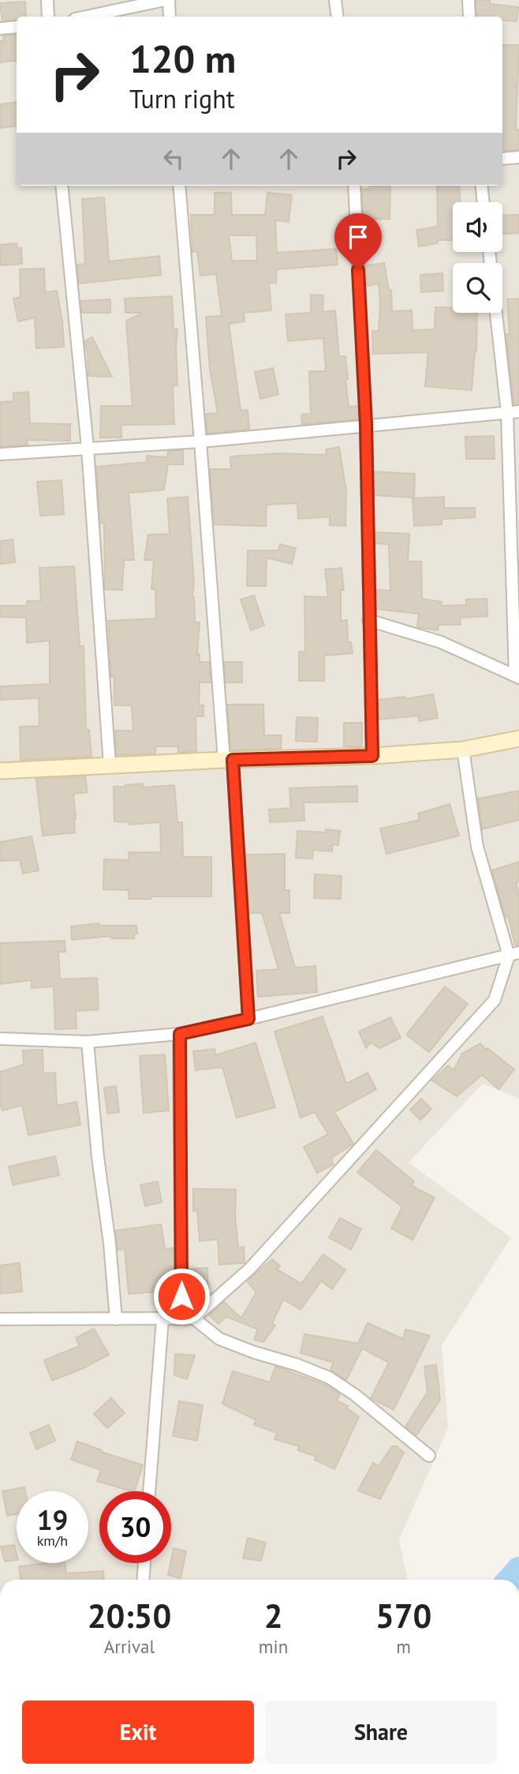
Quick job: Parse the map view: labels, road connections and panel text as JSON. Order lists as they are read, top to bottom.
{
  "page": {
    "turn": ["120 m", "Turn right"],
    "speed": "19 km/h",
    "limit": "30",
    "eta": [
      "20:50",
      "Arrival",
      "2",
      "min",
      "570",
      "m"
    ],
    "buttons": ["Exit", "Share"]
  }
}
